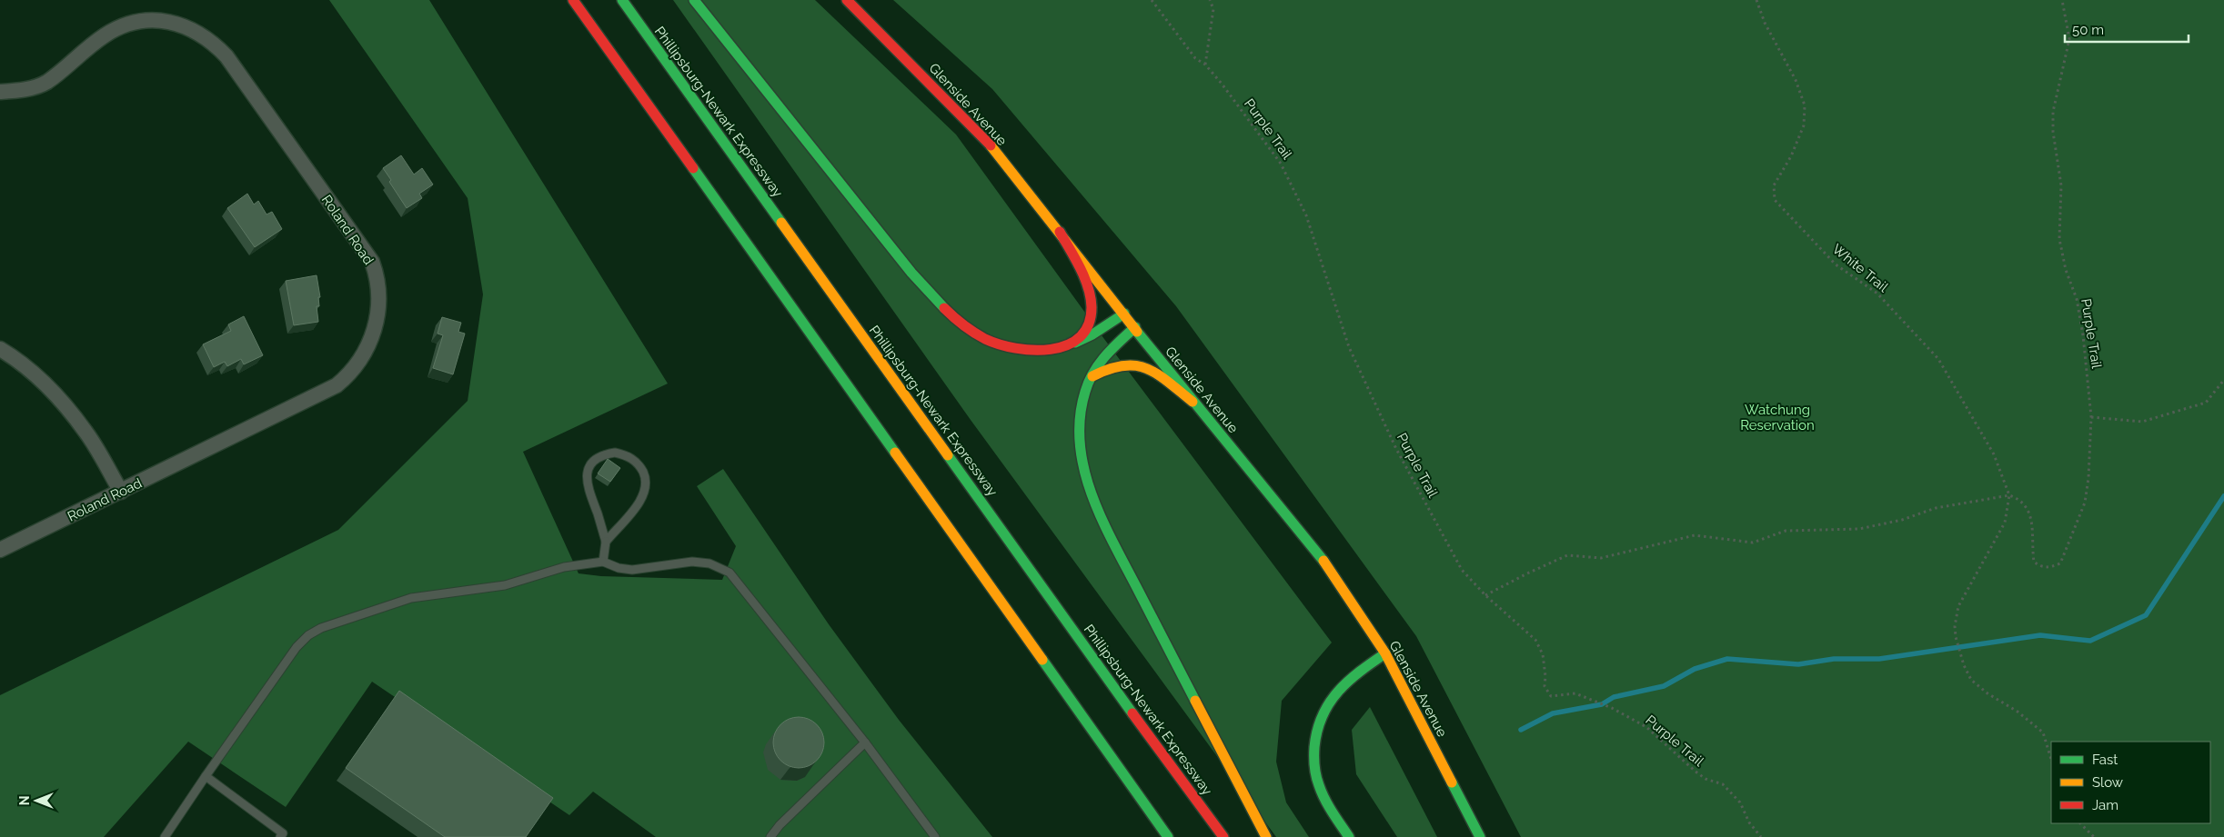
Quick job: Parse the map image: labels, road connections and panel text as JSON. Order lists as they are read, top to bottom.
{
  "streets": {
    "main road": ["Glenside Avenue", "Phillipsburg-Newark Expressway"],
    "street": ["Roland Road"],
    "path": ["Purple Trail", "White Trail"]
  },
  "crossings": [
    ["Purple Trail", "White Trail"]
  ],
  "parks": ["Watchung Reservation"],
  "legend": ["Fast", "Slow", "Jam"],
  "scale_bar": "50 m",
  "north": "left"
}
